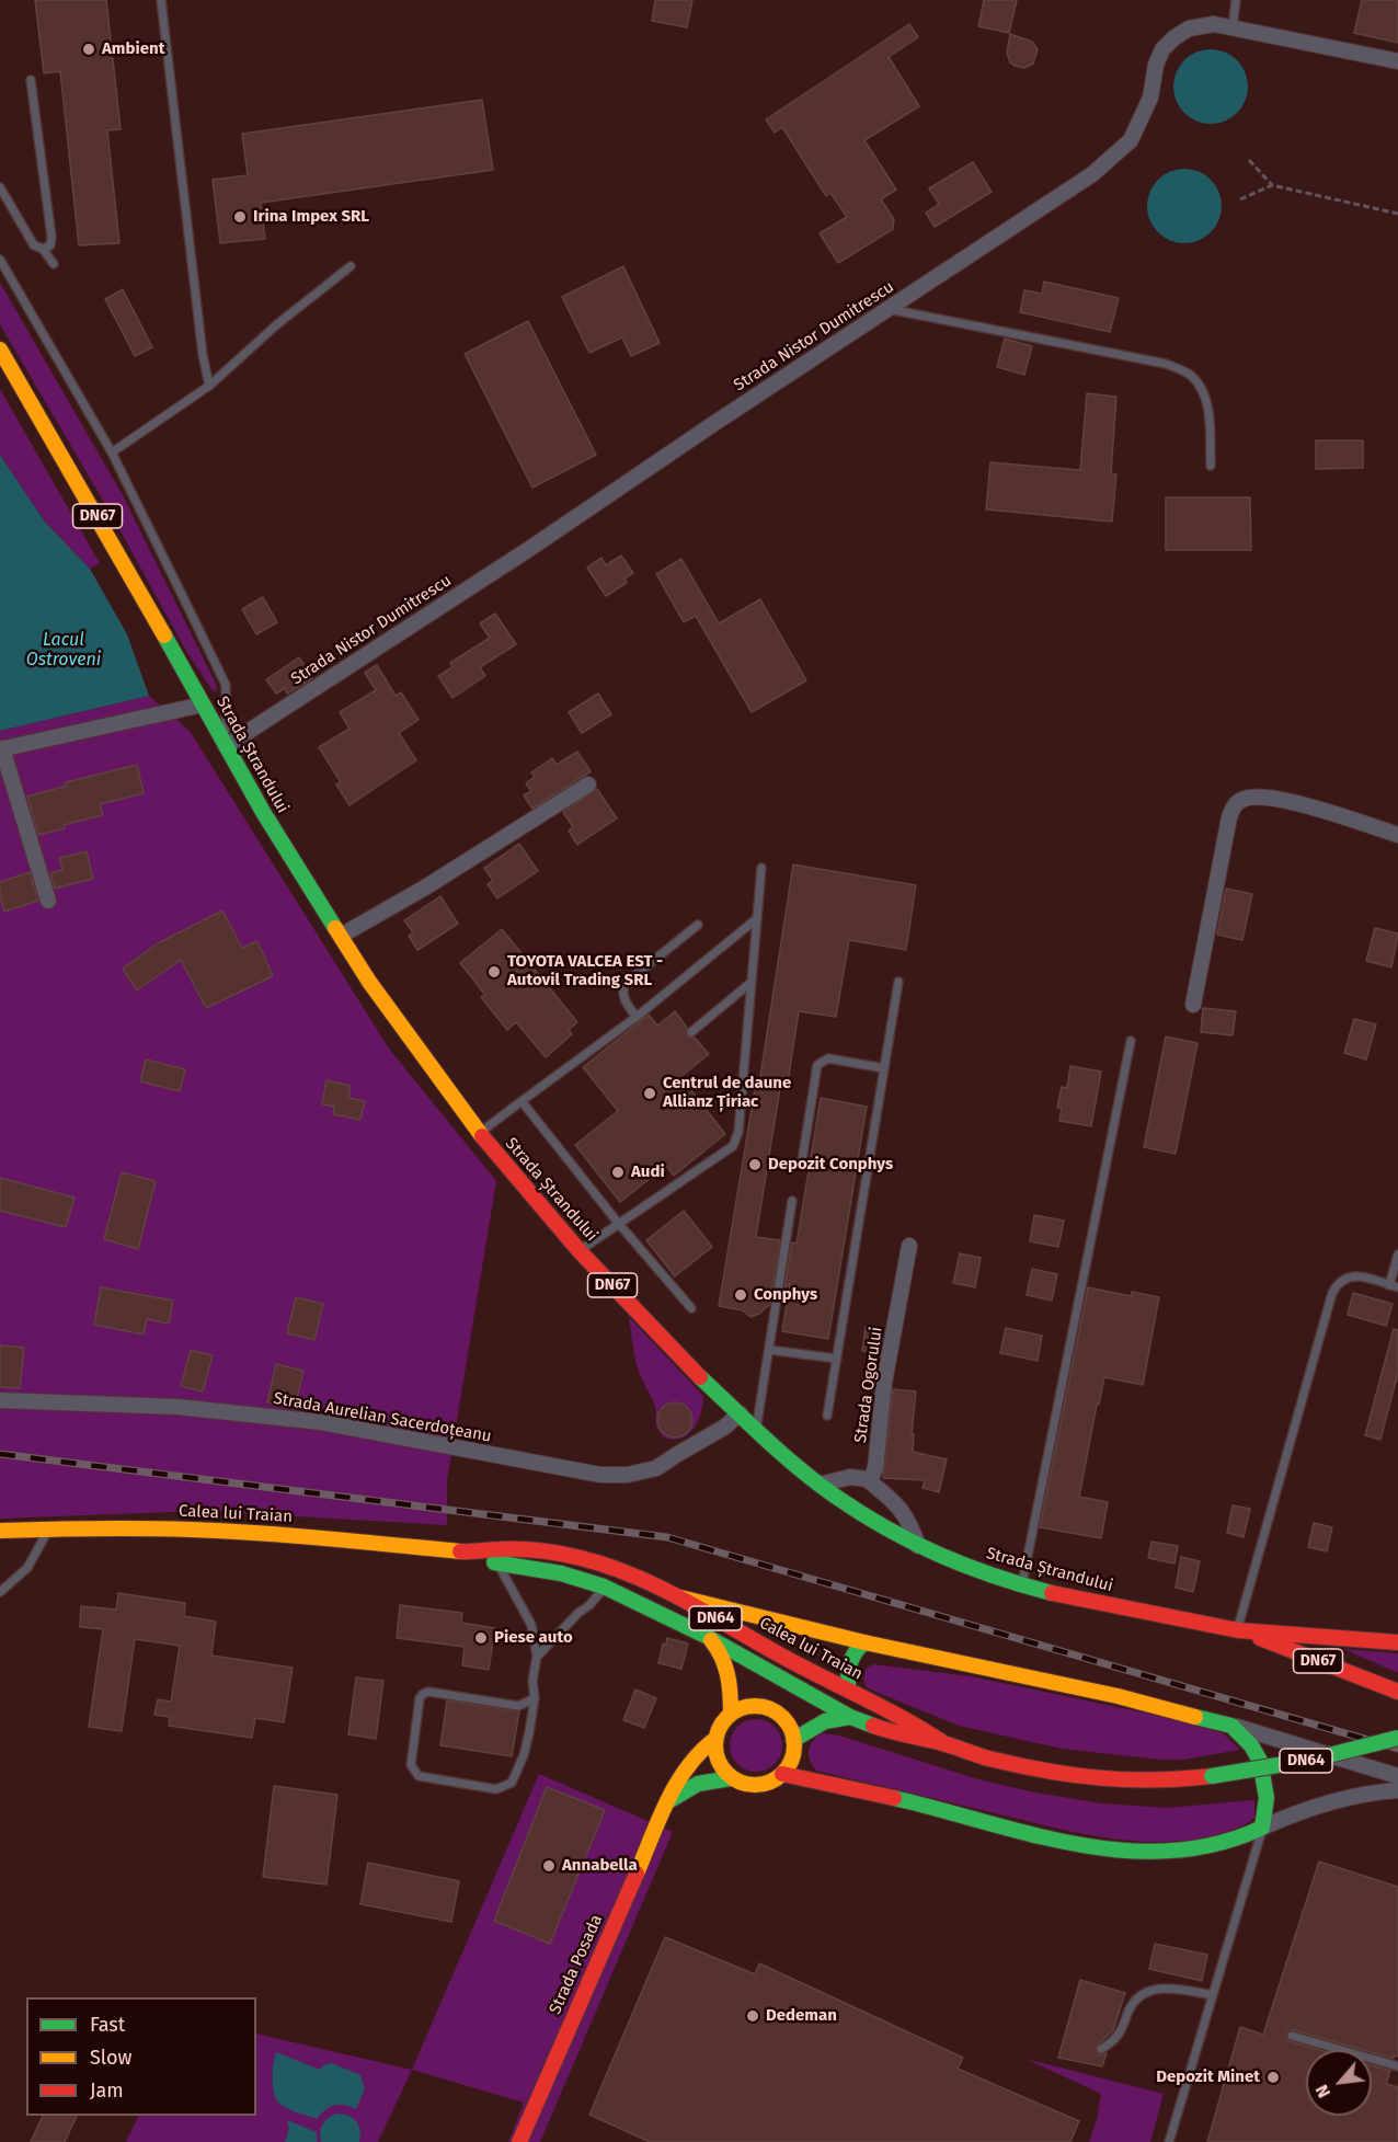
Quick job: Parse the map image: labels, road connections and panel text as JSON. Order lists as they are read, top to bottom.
{
  "streets": {
    "main road": [
      "DN67",
      "Strada Ștrandului",
      "Calea lui Traian",
      "DN64",
      "Strada Posada"
    ],
    "street": ["Strada Nistor Dumitrescu", "Strada Ogorului", "Strada Aurelian Sacerdoțeanu"]
  },
  "crossings": [
    ["Strada Nistor Dumitrescu", "Strada Ștrandului"],
    ["DN67", "Strada Ștrandului"],
    ["Strada Ștrandului", "Strada Aurelian Sacerdoțeanu"]
  ],
  "water": ["Lacul Ostroveni"],
  "places": [
    "Ambient",
    "Irina Impex SRL",
    "TOYOTA VALCEA EST - Autovil Trading SRL",
    "Centrul de daune Allianz Țiriac",
    "Depozit Conphys",
    "Audi",
    "Conphys",
    "Piese auto",
    "Annabella",
    "Dedeman",
    "Depozit Minet"
  ],
  "legend": ["Fast", "Slow", "Jam"],
  "north": "bottom left"
}
